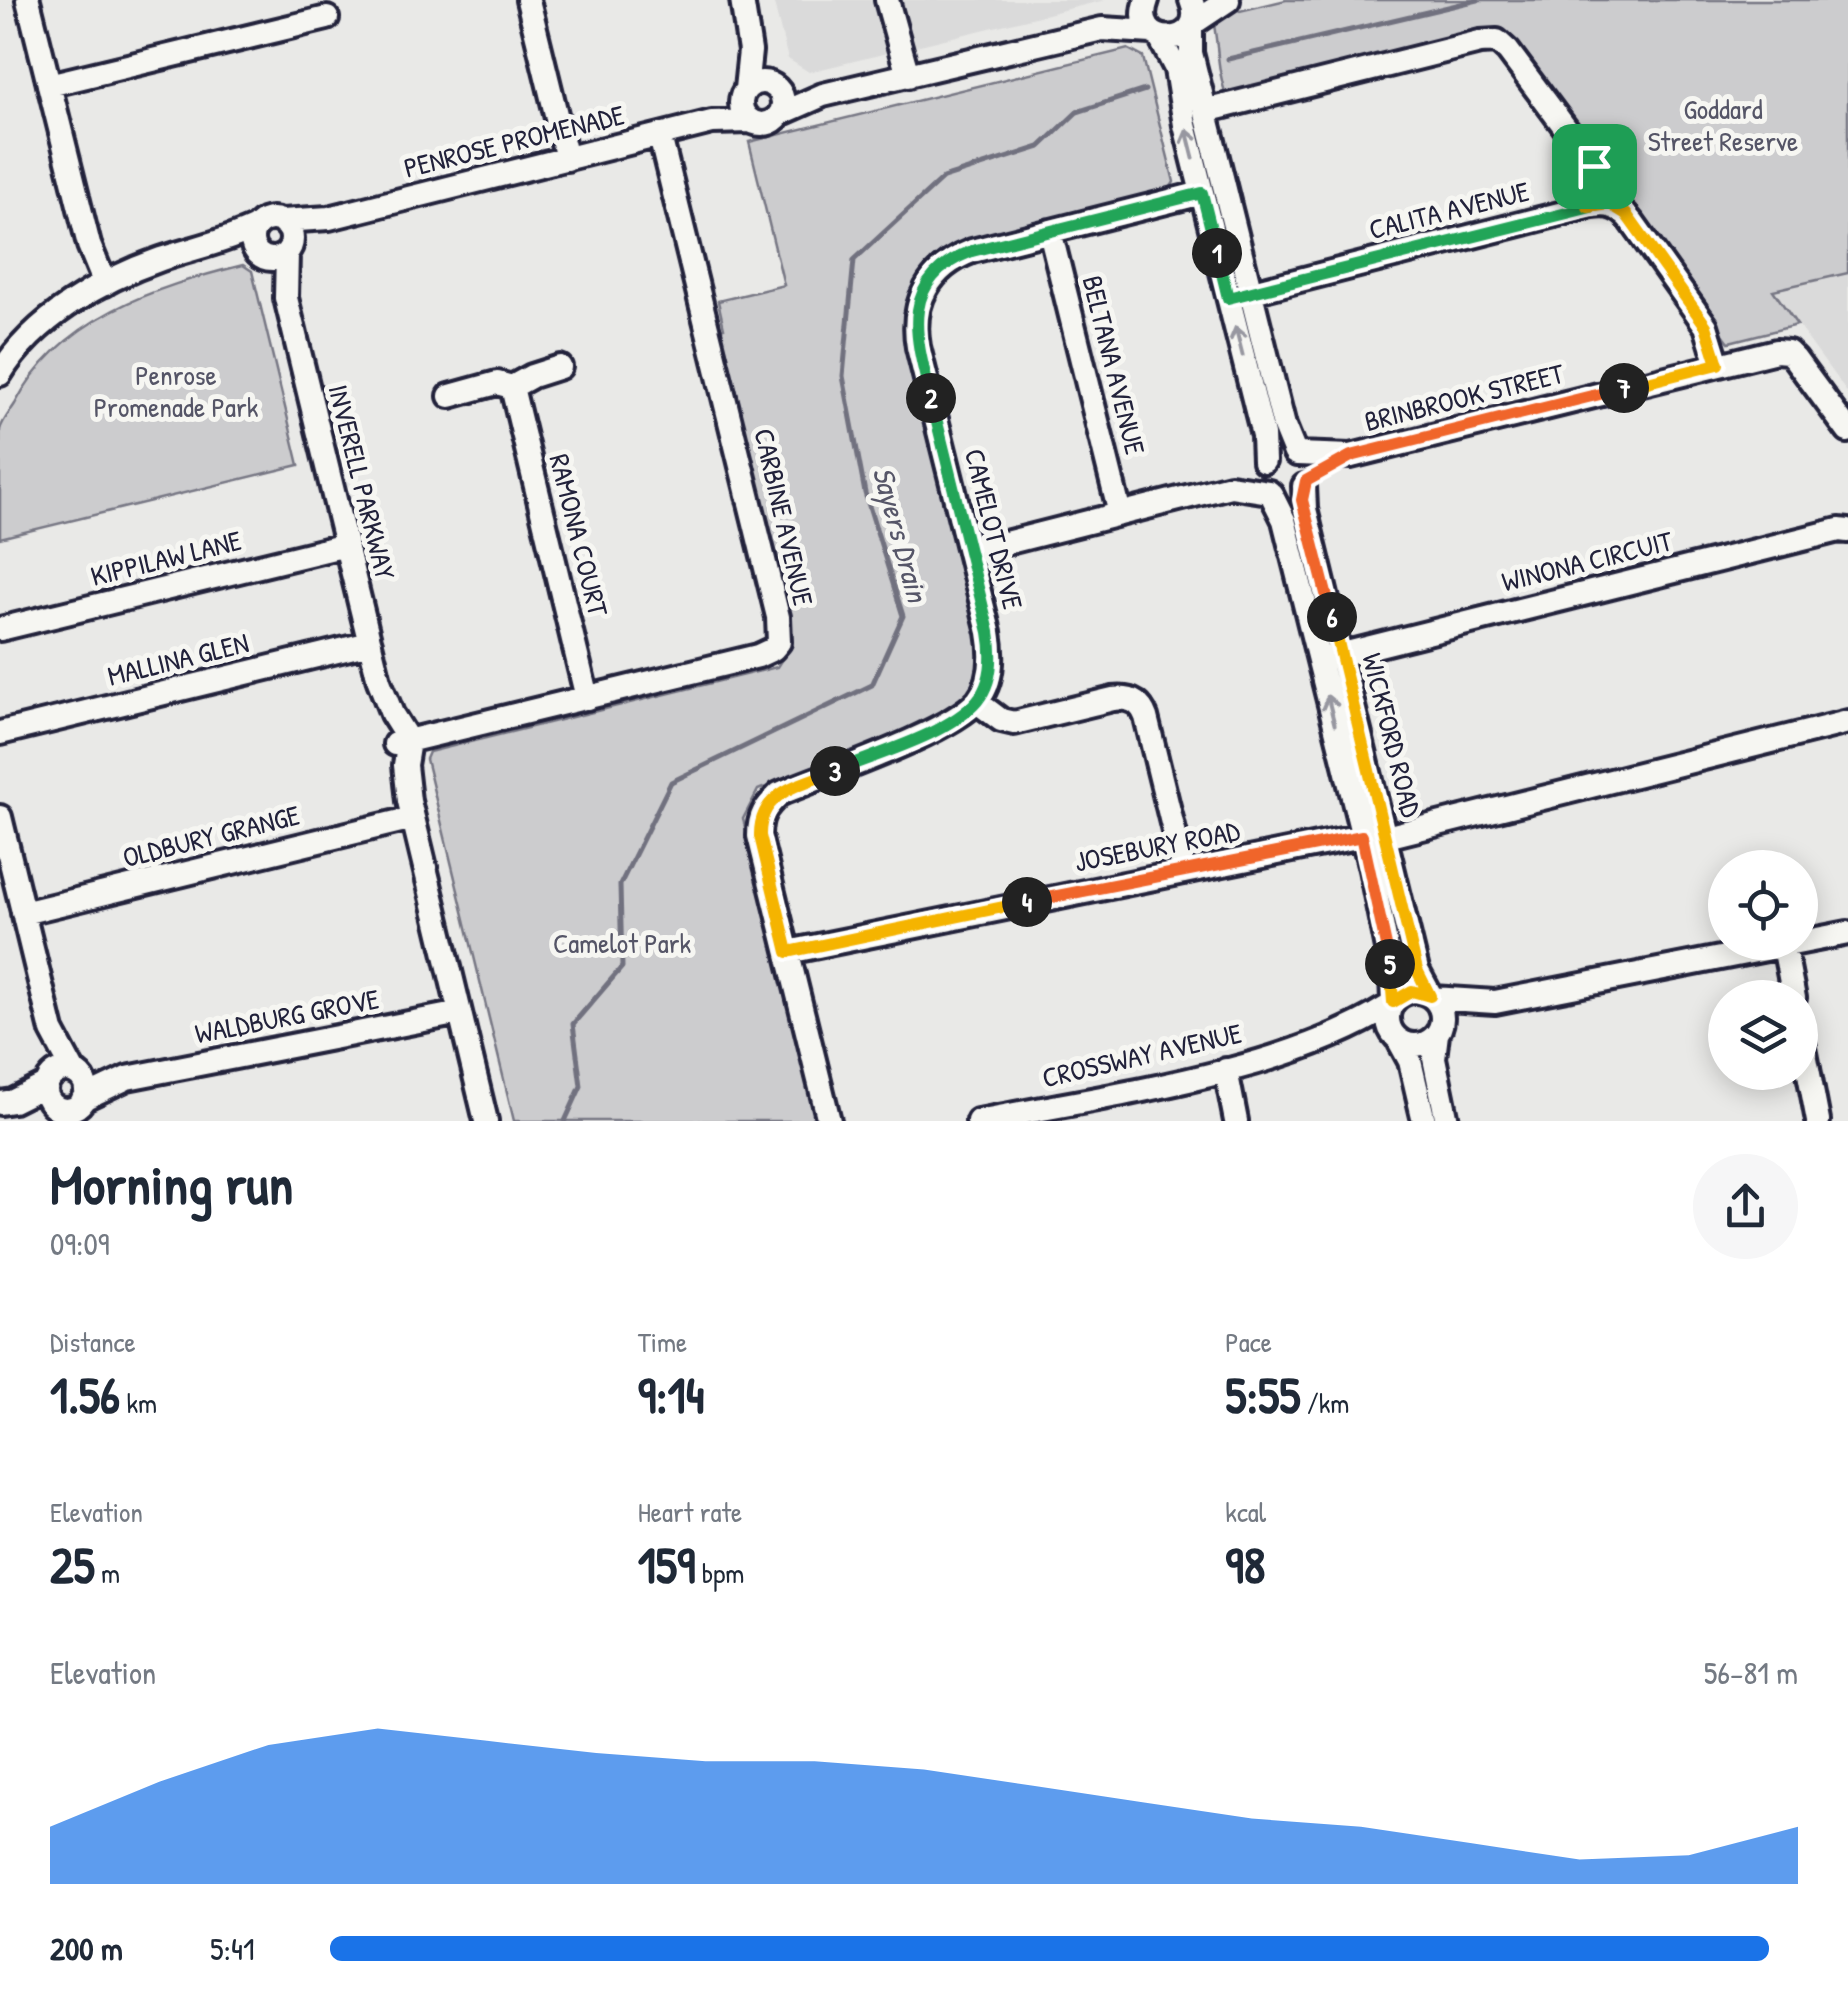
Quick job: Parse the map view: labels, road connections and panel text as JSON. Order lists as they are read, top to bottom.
{
  "streets": {
    "street": [
      "PENROSE PROMENADE",
      "CALITA AVENUE",
      "BELTANA AVENUE",
      "BRINBROOK STREET",
      "INVERELL PARKWAY",
      "CARBINE AVENUE",
      "CAMELOT DRIVE",
      "RAMONA COURT",
      "KIPPILAW LANE",
      "WINONA CIRCUIT",
      "MALLINA GLEN",
      "WICKFORD ROAD",
      "OLDBURY GRANGE",
      "JOSEBURY ROAD",
      "WALDBURG GROVE",
      "CROSSWAY AVENUE"
    ]
  },
  "crossings": [
    ["PENROSE PROMENADE", "INVERELL PARKWAY"],
    ["PENROSE PROMENADE", "CARBINE AVENUE"],
    ["BELTANA AVENUE", "CAMELOT DRIVE"],
    ["BRINBROOK STREET", "WICKFORD ROAD"],
    ["INVERELL PARKWAY", "CARBINE AVENUE"],
    ["INVERELL PARKWAY", "KIPPILAW LANE"],
    ["INVERELL PARKWAY", "MALLINA GLEN"],
    ["INVERELL PARKWAY", "OLDBURY GRANGE"],
    ["INVERELL PARKWAY", "WALDBURG GROVE"],
    ["CARBINE AVENUE", "RAMONA COURT"],
    ["WINONA CIRCUIT", "WICKFORD ROAD"],
    ["WICKFORD ROAD", "JOSEBURY ROAD"],
    ["WICKFORD ROAD", "CROSSWAY AVENUE"]
  ],
  "water": ["Sayers Drain"],
  "parks": ["Goddard Street Reserve", "Penrose Promenade Park", "Camelot Park"],
  "page": {
    "pins": [
      "1",
      "7",
      "2",
      "6",
      "3",
      "4",
      "5"
    ],
    "heading": ["Morning run", "09:09"],
    "stats": [
      ["Distance", "1.56 km"],
      ["Time", "9:14"],
      ["Pace", "5:55 /km"],
      ["Elevation", "25 m"],
      ["Heart rate", "159 bpm"],
      ["kcal", "98"]
    ],
    "chart": ["Elevation", "56–81 m"],
    "list": [
      {
        "name": "200 m",
        "note": "5:41"
      }
    ]
  }
}
